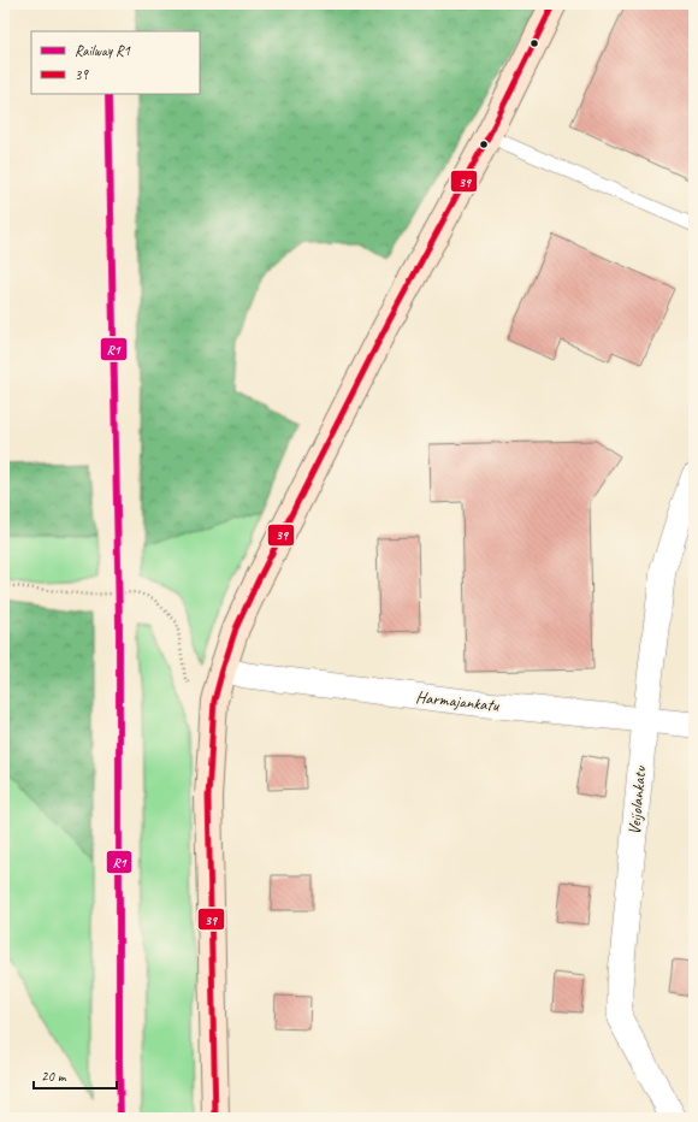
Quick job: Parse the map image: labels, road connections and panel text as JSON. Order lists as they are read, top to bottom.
{
  "streets": {
    "street": ["Harmajankatu", "Veijolankatu"]
  },
  "crossings": [
    ["Harmajankatu", "Veijolankatu"]
  ],
  "lines": ["transit line 39", "rail line R1"],
  "legend": ["Railway R1", "39"],
  "scale_bar": "20 m"
}
